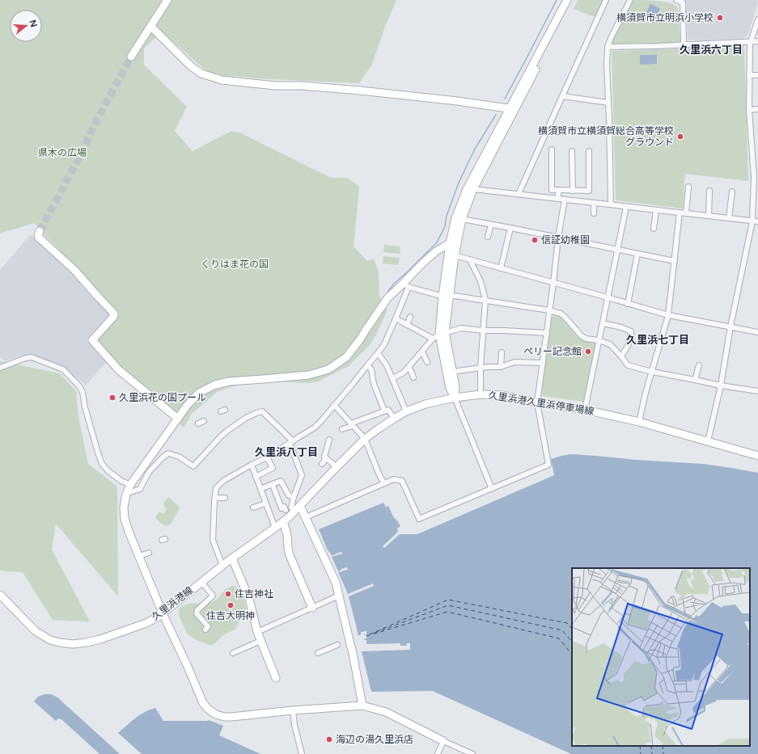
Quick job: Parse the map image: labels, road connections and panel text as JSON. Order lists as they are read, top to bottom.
{
  "streets": {
    "street": ["久里浜港久里浜停車場線", "久里浜港線"]
  },
  "crossings": [
    ["久里浜港久里浜停車場線", "久里浜港線"]
  ],
  "districts": ["久里浜六丁目", "久里浜七丁目", "久里浜八丁目"],
  "parks": ["県木の広場", "くりはま花の国"],
  "places": [
    "横須賀市立明浜小学校",
    "横須賀市立横須賀総合高等学校 グラウンド",
    "信証幼稚園",
    "ペリー記念館",
    "久里浜花の国プール",
    "住吉神社",
    "住吉大明神",
    "海辺の湯久里浜店"
  ],
  "north": "right"
}
